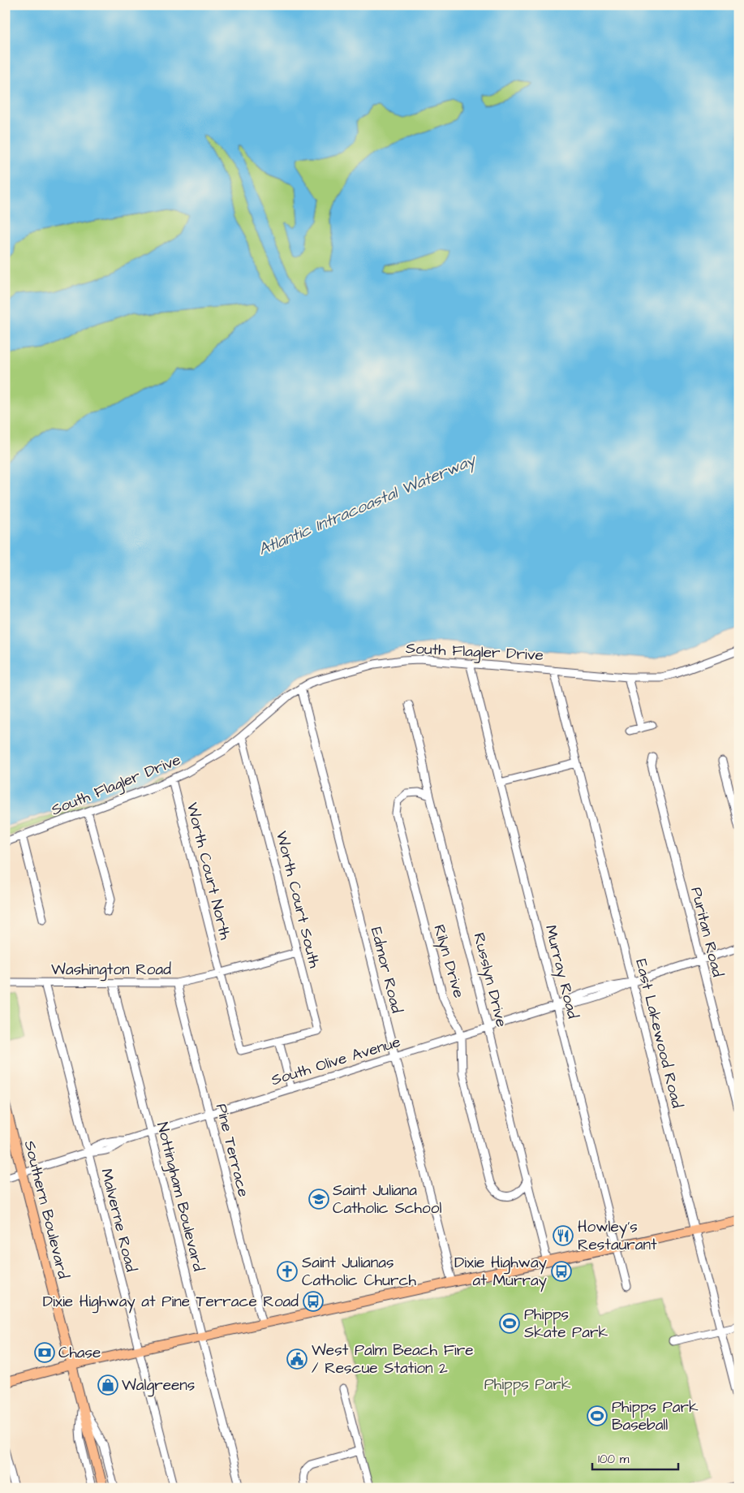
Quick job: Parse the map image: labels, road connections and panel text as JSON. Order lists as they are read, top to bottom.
{
  "streets": {
    "main road": ["Southern Boulevard"],
    "street": [
      "South Flagler Drive",
      "Worth Court North",
      "Worth Court South",
      "Puritan Road",
      "Rilyn Drive",
      "Washington Road",
      "Edmor Road",
      "Murray Road",
      "Russlyn Drive",
      "East Lakewood Road",
      "South Olive Avenue",
      "Pine Terrace",
      "Nottingham Boulevard",
      "Malverne Road"
    ]
  },
  "crossings": [
    ["South Flagler Drive", "Worth Court North"],
    ["South Flagler Drive", "Worth Court South"],
    ["South Flagler Drive", "Edmor Road"],
    ["South Flagler Drive", "Murray Road"],
    ["South Flagler Drive", "East Lakewood Road"],
    ["Worth Court North", "Worth Court South"],
    ["Worth Court North", "Washington Road"],
    ["Worth Court South", "Washington Road"],
    ["Puritan Road", "South Olive Avenue"],
    ["Rilyn Drive", "Russlyn Drive"],
    ["Rilyn Drive", "South Olive Avenue"],
    ["Washington Road", "Pine Terrace"],
    ["Washington Road", "Nottingham Boulevard"],
    ["Washington Road", "Malverne Road"],
    ["Edmor Road", "South Olive Avenue"],
    ["Murray Road", "South Olive Avenue"],
    ["Russlyn Drive", "South Olive Avenue"],
    ["East Lakewood Road", "South Olive Avenue"],
    ["South Olive Avenue", "Pine Terrace"],
    ["South Olive Avenue", "Nottingham Boulevard"],
    ["South Olive Avenue", "Southern Boulevard"],
    ["South Olive Avenue", "Malverne Road"]
  ],
  "water": ["Atlantic Intracoastal Waterway"],
  "parks": ["Phipps Park"],
  "places": {
    "school or university": ["Saint Juliana Catholic School"],
    "restaurant": ["Howley's Restaurant"],
    "church": ["Saint Julianas Catholic Church"],
    "bus stop": ["Dixie Highway at Murray", "Dixie Highway at Pine Terrace Road"],
    "sports": ["Phipps Skate Park", "Phipps Park Baseball"],
    "bank": ["Chase"],
    "public building": ["West Palm Beach Fire / Rescue Station 2"],
    "shop": ["Walgreens"]
  },
  "scale_bar": "100 m"
}
